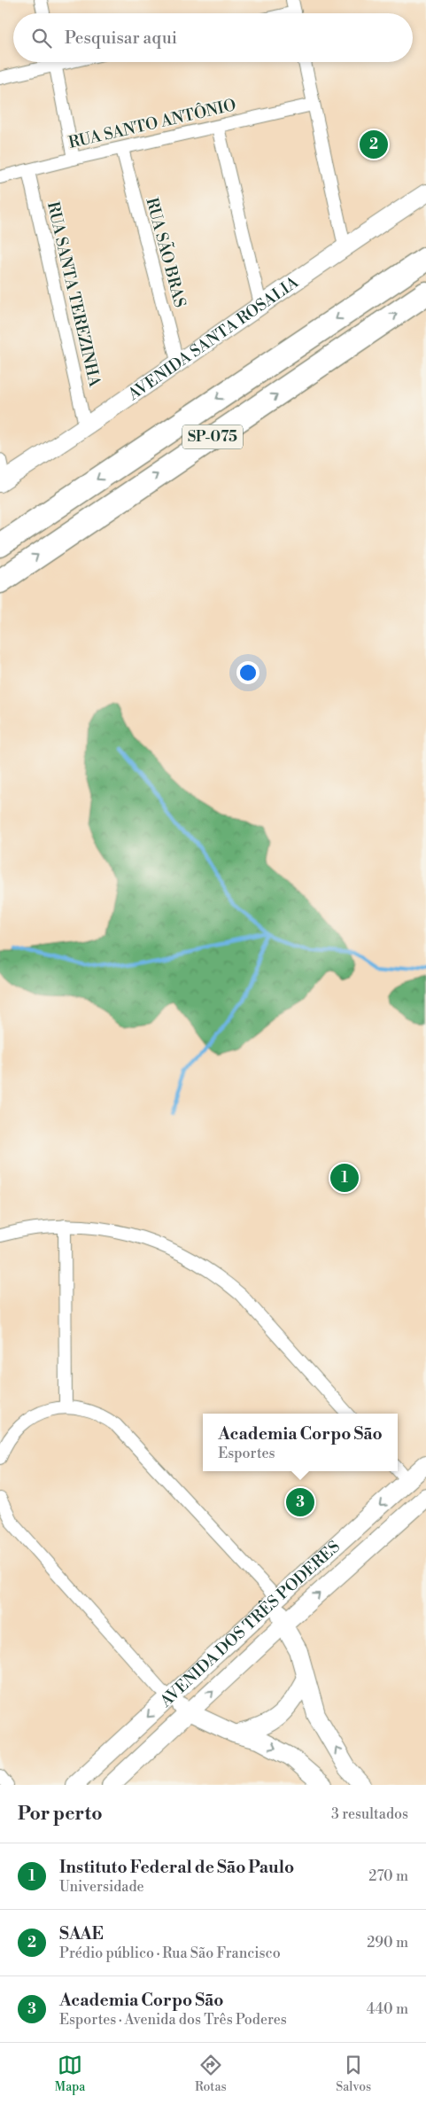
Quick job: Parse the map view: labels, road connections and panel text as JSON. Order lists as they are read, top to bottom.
{
  "streets": {
    "highway": ["SP-075"],
    "street": [
      "RUA SANTO ANTÔNIO",
      "RUA SÃO BRAS",
      "RUA SANTA TEREZINHA",
      "AVENIDA SANTA ROSALIA",
      "AVENIDA DOS TRÊS PODERES"
    ]
  },
  "crossings": [
    ["RUA SANTO ANTÔNIO", "RUA SÃO BRAS"],
    ["RUA SANTO ANTÔNIO", "RUA SANTA TEREZINHA"],
    ["RUA SÃO BRAS", "AVENIDA SANTA ROSALIA"],
    ["RUA SANTA TEREZINHA", "AVENIDA SANTA ROSALIA"]
  ],
  "page": {
    "search": "Pesquisar aqui",
    "pins": ["2", "1", "3"],
    "popup": ["Academia Corpo São", "Esportes"],
    "heading": ["Por perto", "3 resultados"],
    "list": [
      {
        "mark": "1",
        "name": "Instituto Federal de São Paulo",
        "note": "Universidade",
        "value": "270 m"
      },
      {
        "mark": "2",
        "name": "SAAE",
        "note": "Prédio público · Rua São Francisco",
        "value": "290 m"
      },
      {
        "mark": "3",
        "name": "Academia Corpo São",
        "note": "Esportes · Avenida dos Três Poderes",
        "value": "440 m"
      }
    ],
    "nav": ["Mapa", "Rotas", "Salvos"]
  }
}
